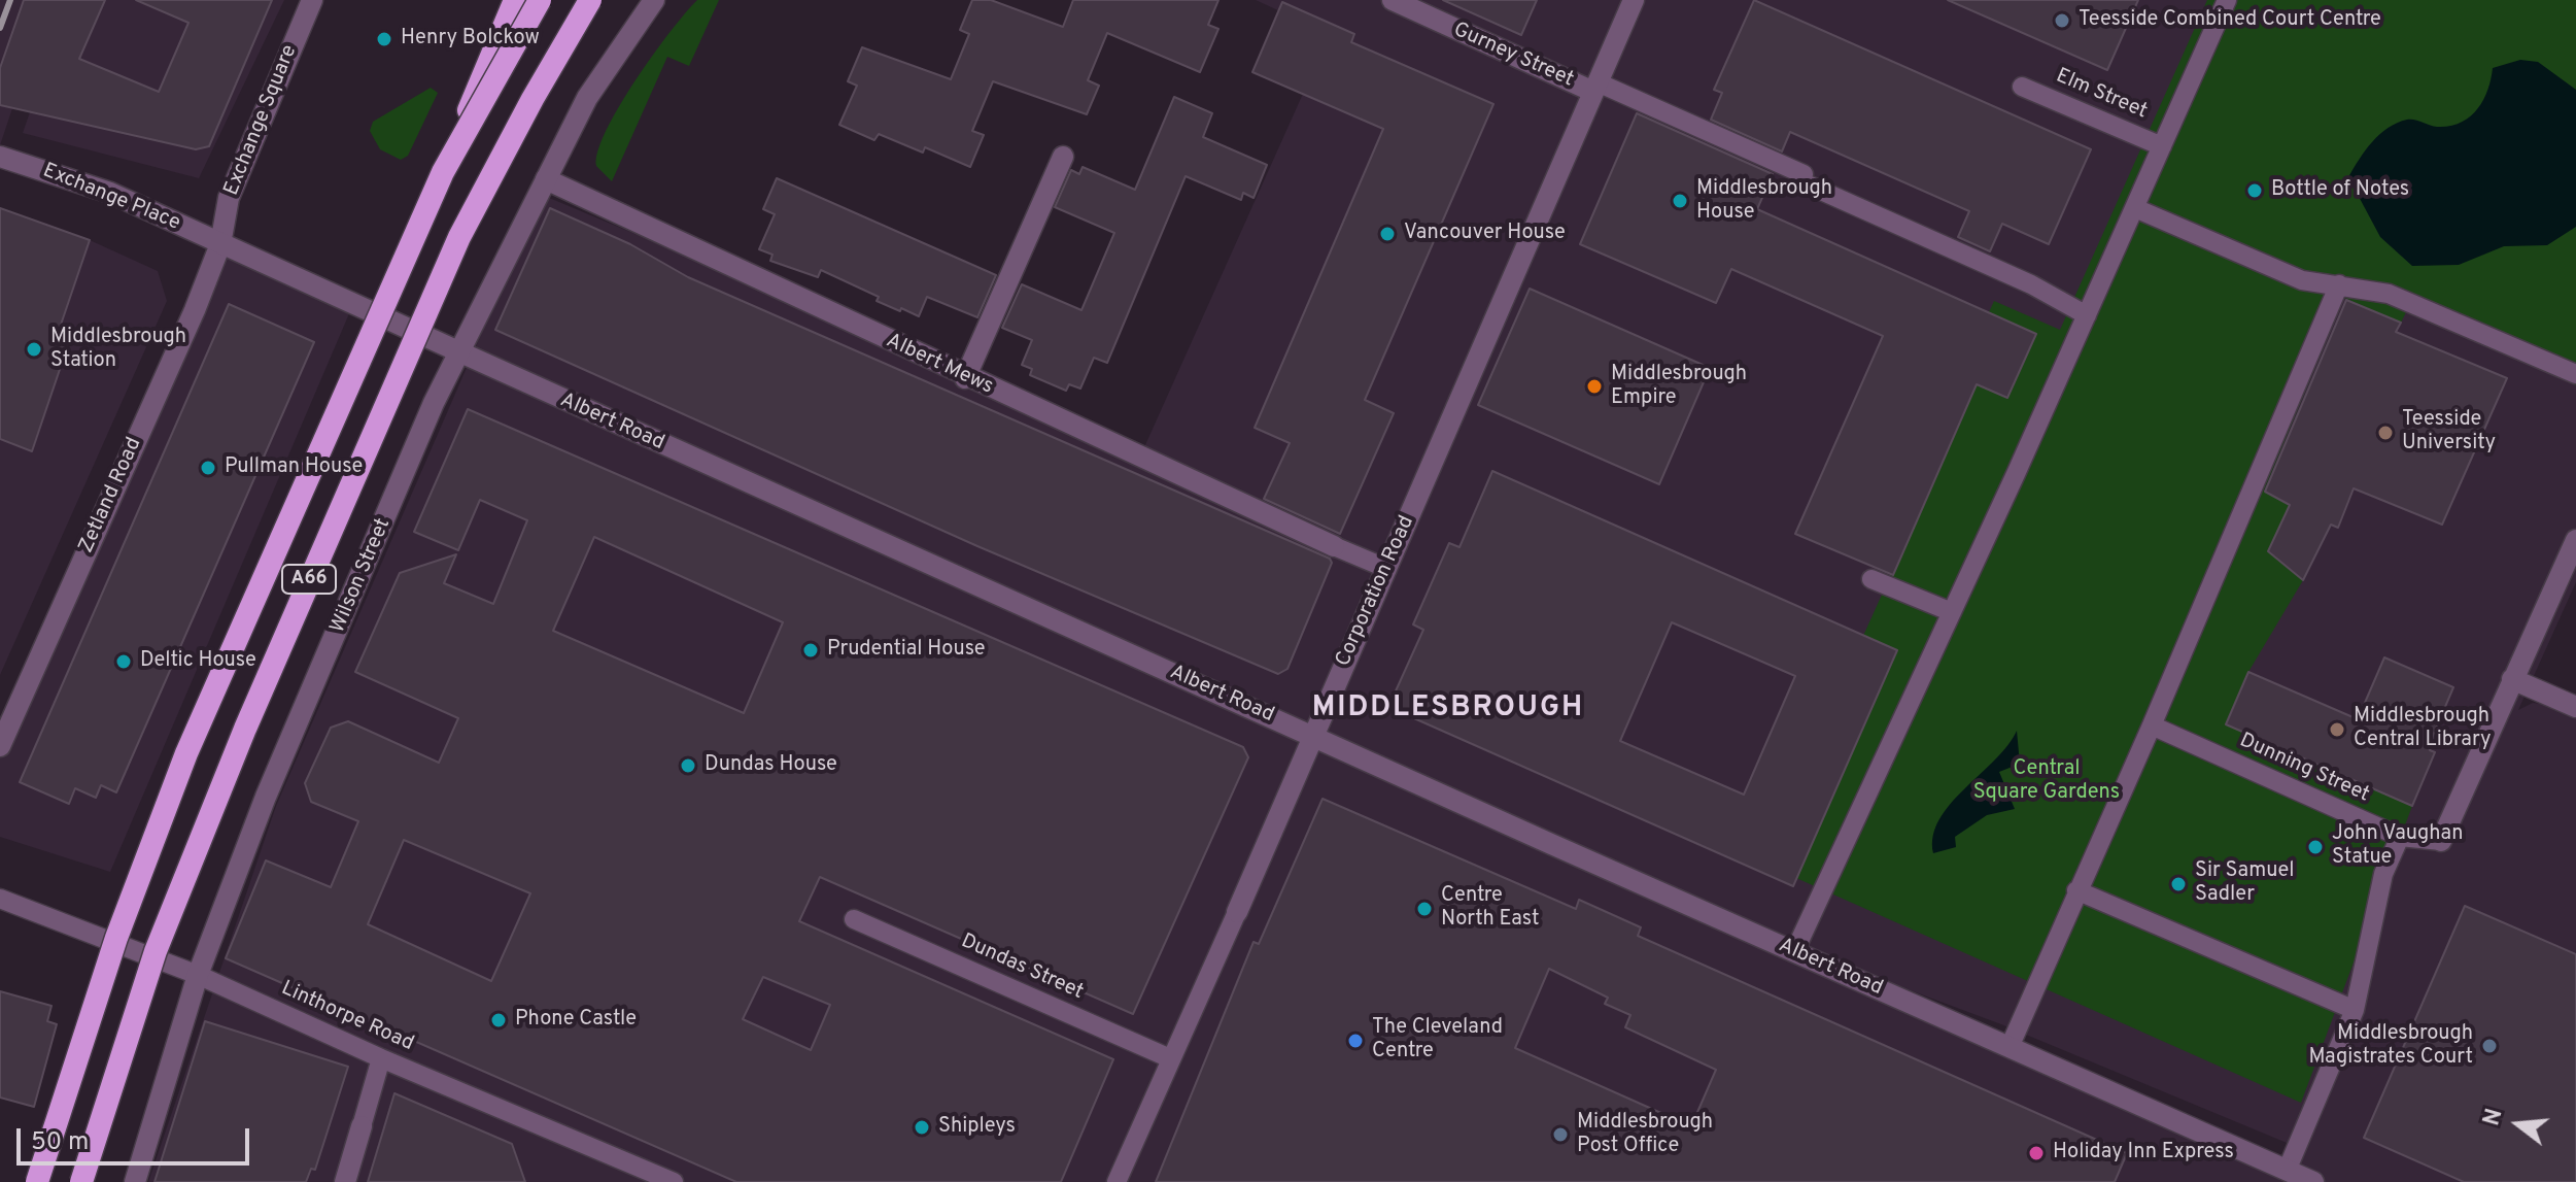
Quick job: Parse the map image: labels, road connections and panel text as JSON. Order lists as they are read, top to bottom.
{
  "streets": {
    "highway": ["A66"],
    "street": [
      "Gurney Street",
      "Elm Street",
      "Exchange Square",
      "Exchange Place",
      "Albert Mews",
      "Albert Road",
      "Zetland Road",
      "Wilson Street",
      "Corporation Road",
      "Dunning Street",
      "Dundas Street",
      "Linthorpe Road"
    ]
  },
  "crossings": [
    ["Gurney Street", "Corporation Road"],
    ["Exchange Square", "Exchange Place"],
    ["Exchange Square", "Albert Road"],
    ["Exchange Square", "Zetland Road"],
    ["Exchange Place", "Albert Road"],
    ["Exchange Place", "Zetland Road"],
    ["Albert Mews", "Wilson Street"],
    ["Albert Road", "Zetland Road"],
    ["Albert Road", "Wilson Street"],
    ["Albert Road", "Corporation Road"],
    ["Wilson Street", "Linthorpe Road"],
    ["Corporation Road", "Dundas Street"]
  ],
  "districts": ["MIDDLESBROUGH"],
  "parks": ["Central Square Gardens"],
  "places": [
    "Teesside Combined Court Centre",
    "Henry Bolckow",
    "Bottle of Notes",
    "Middlesbrough House",
    "Vancouver House",
    "Middlesbrough Station",
    "Middlesbrough Empire",
    "Teesside University",
    "Pullman House",
    "Prudential House",
    "Deltic House",
    "Middlesbrough Central Library",
    "Dundas House",
    "John Vaughan Statue",
    "Sir Samuel Sadler",
    "Centre North East",
    "Phone Castle",
    "The Cleveland Centre",
    "Middlesbrough Magistrates Court",
    "Shipleys",
    "Middlesbrough Post Office",
    "Holiday Inn Express"
  ],
  "scale_bar": "50 m",
  "north": "left"
}
